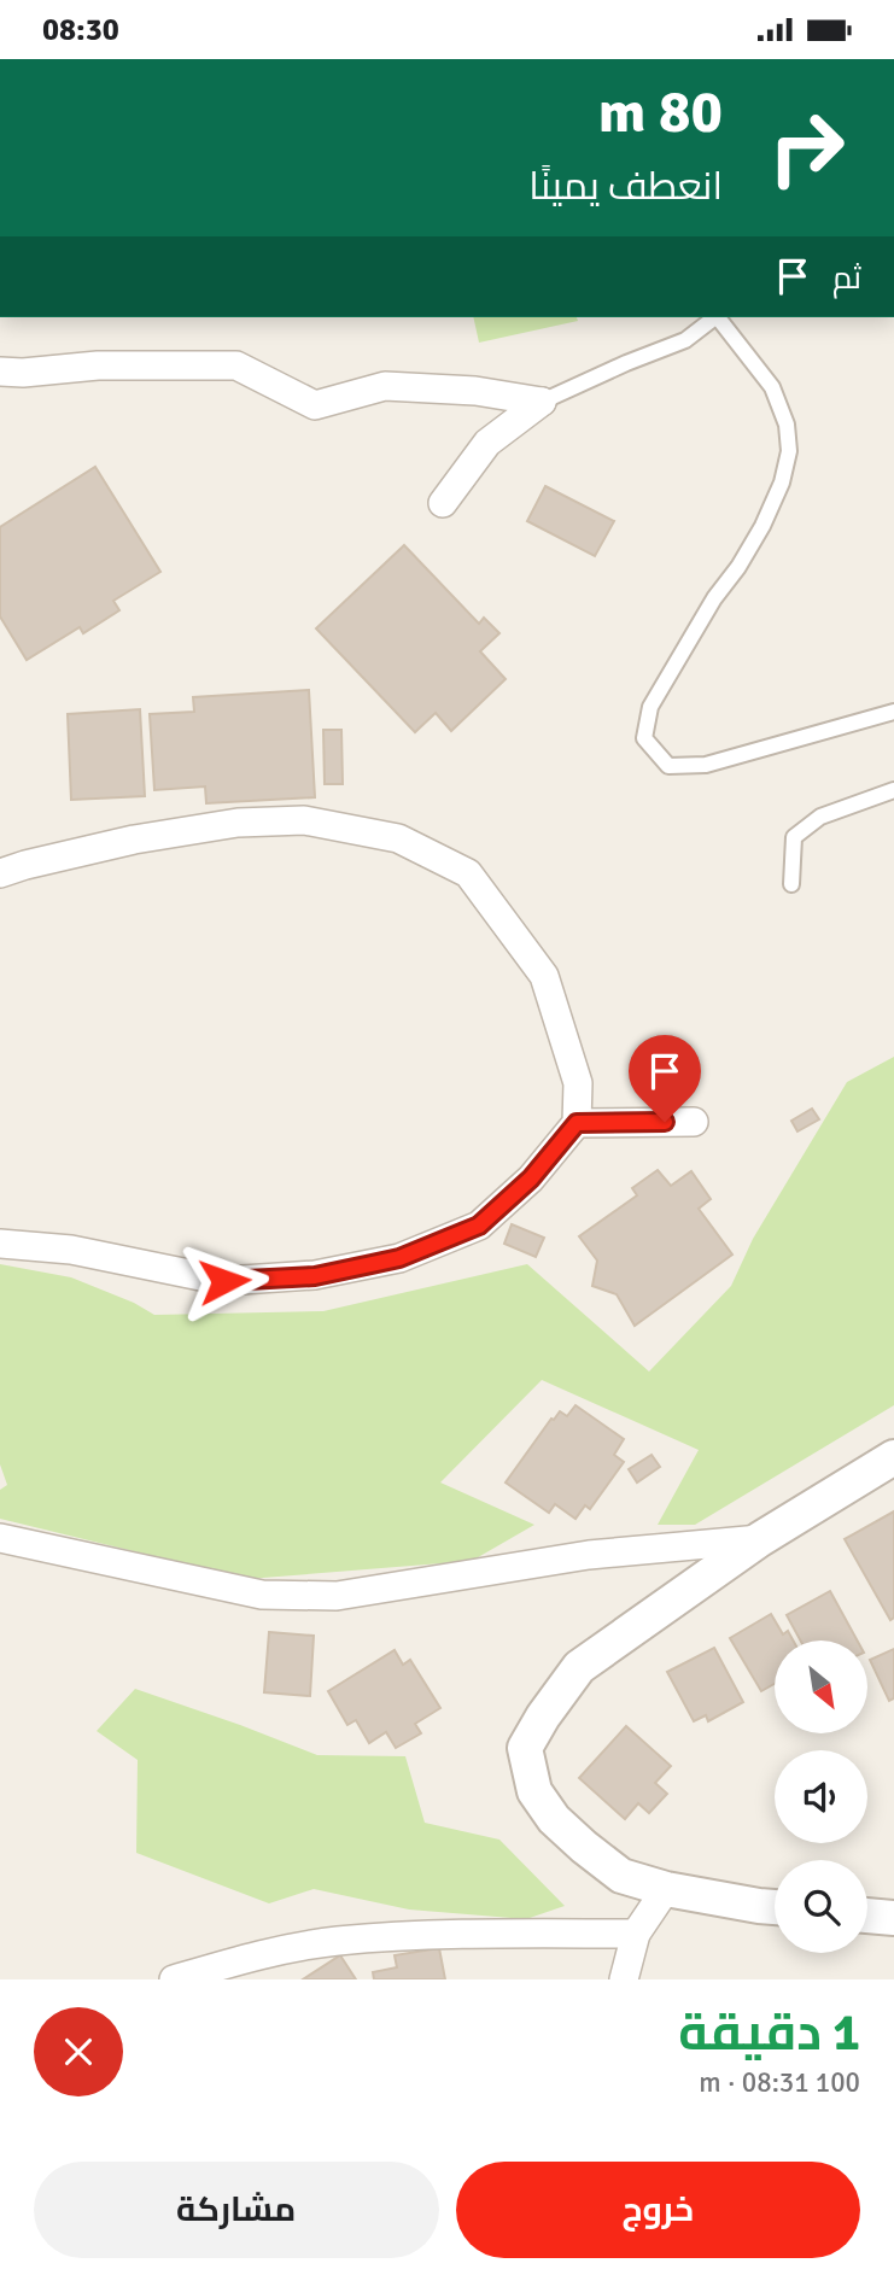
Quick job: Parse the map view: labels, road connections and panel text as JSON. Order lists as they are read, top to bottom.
{
  "north": "bottom right",
  "page": {
    "status": "08:30",
    "turn": ["80 m", "انعطف يمينًا"],
    "then": "ثم",
    "heading": ["1 دقيقة", "100 m · 08:31"],
    "buttons": ["خروج", "مشاركة"]
  }
}
